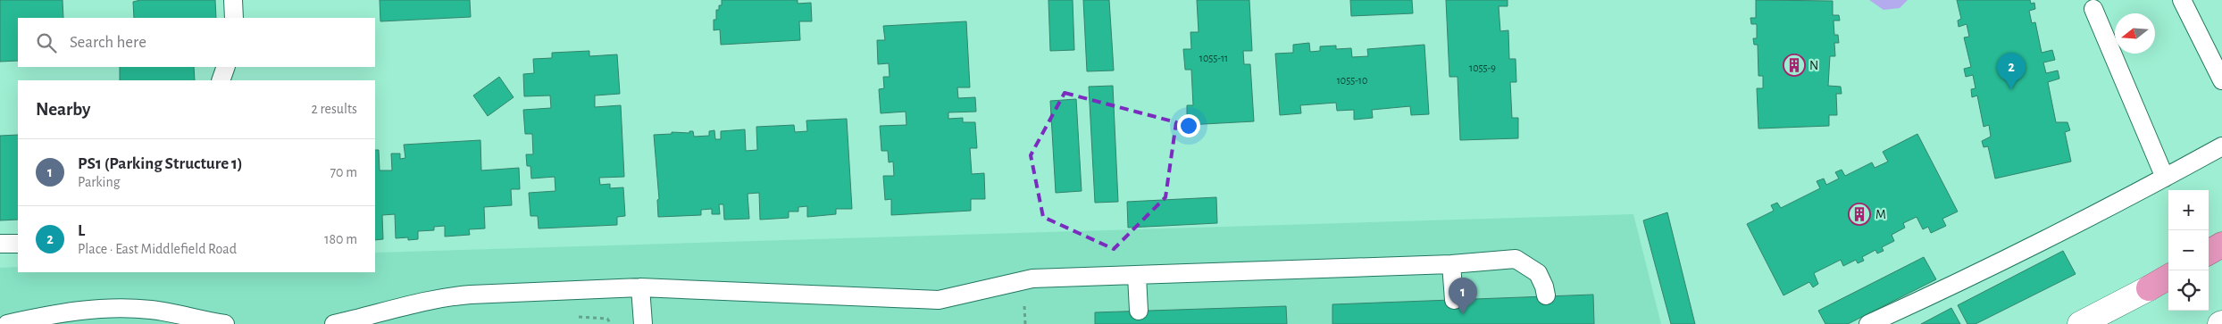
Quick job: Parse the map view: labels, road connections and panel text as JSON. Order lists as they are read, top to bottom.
{
  "places": {
    "building": ["N", "M"]
  },
  "house_numbers": ["1055-11", "1055-9", "1055-10"],
  "north": "left",
  "page": {
    "search": "Search here",
    "pins": ["2", "1"],
    "heading": ["Nearby", "2 results"],
    "list": [
      {
        "mark": "1",
        "name": "PS1 (Parking Structure 1)",
        "note": "Parking",
        "value": "70 m"
      },
      {
        "mark": "2",
        "name": "L",
        "note": "Place · East Middlefield Road",
        "value": "180 m"
      }
    ],
    "map_buttons": ["+", "−"]
  }
}
